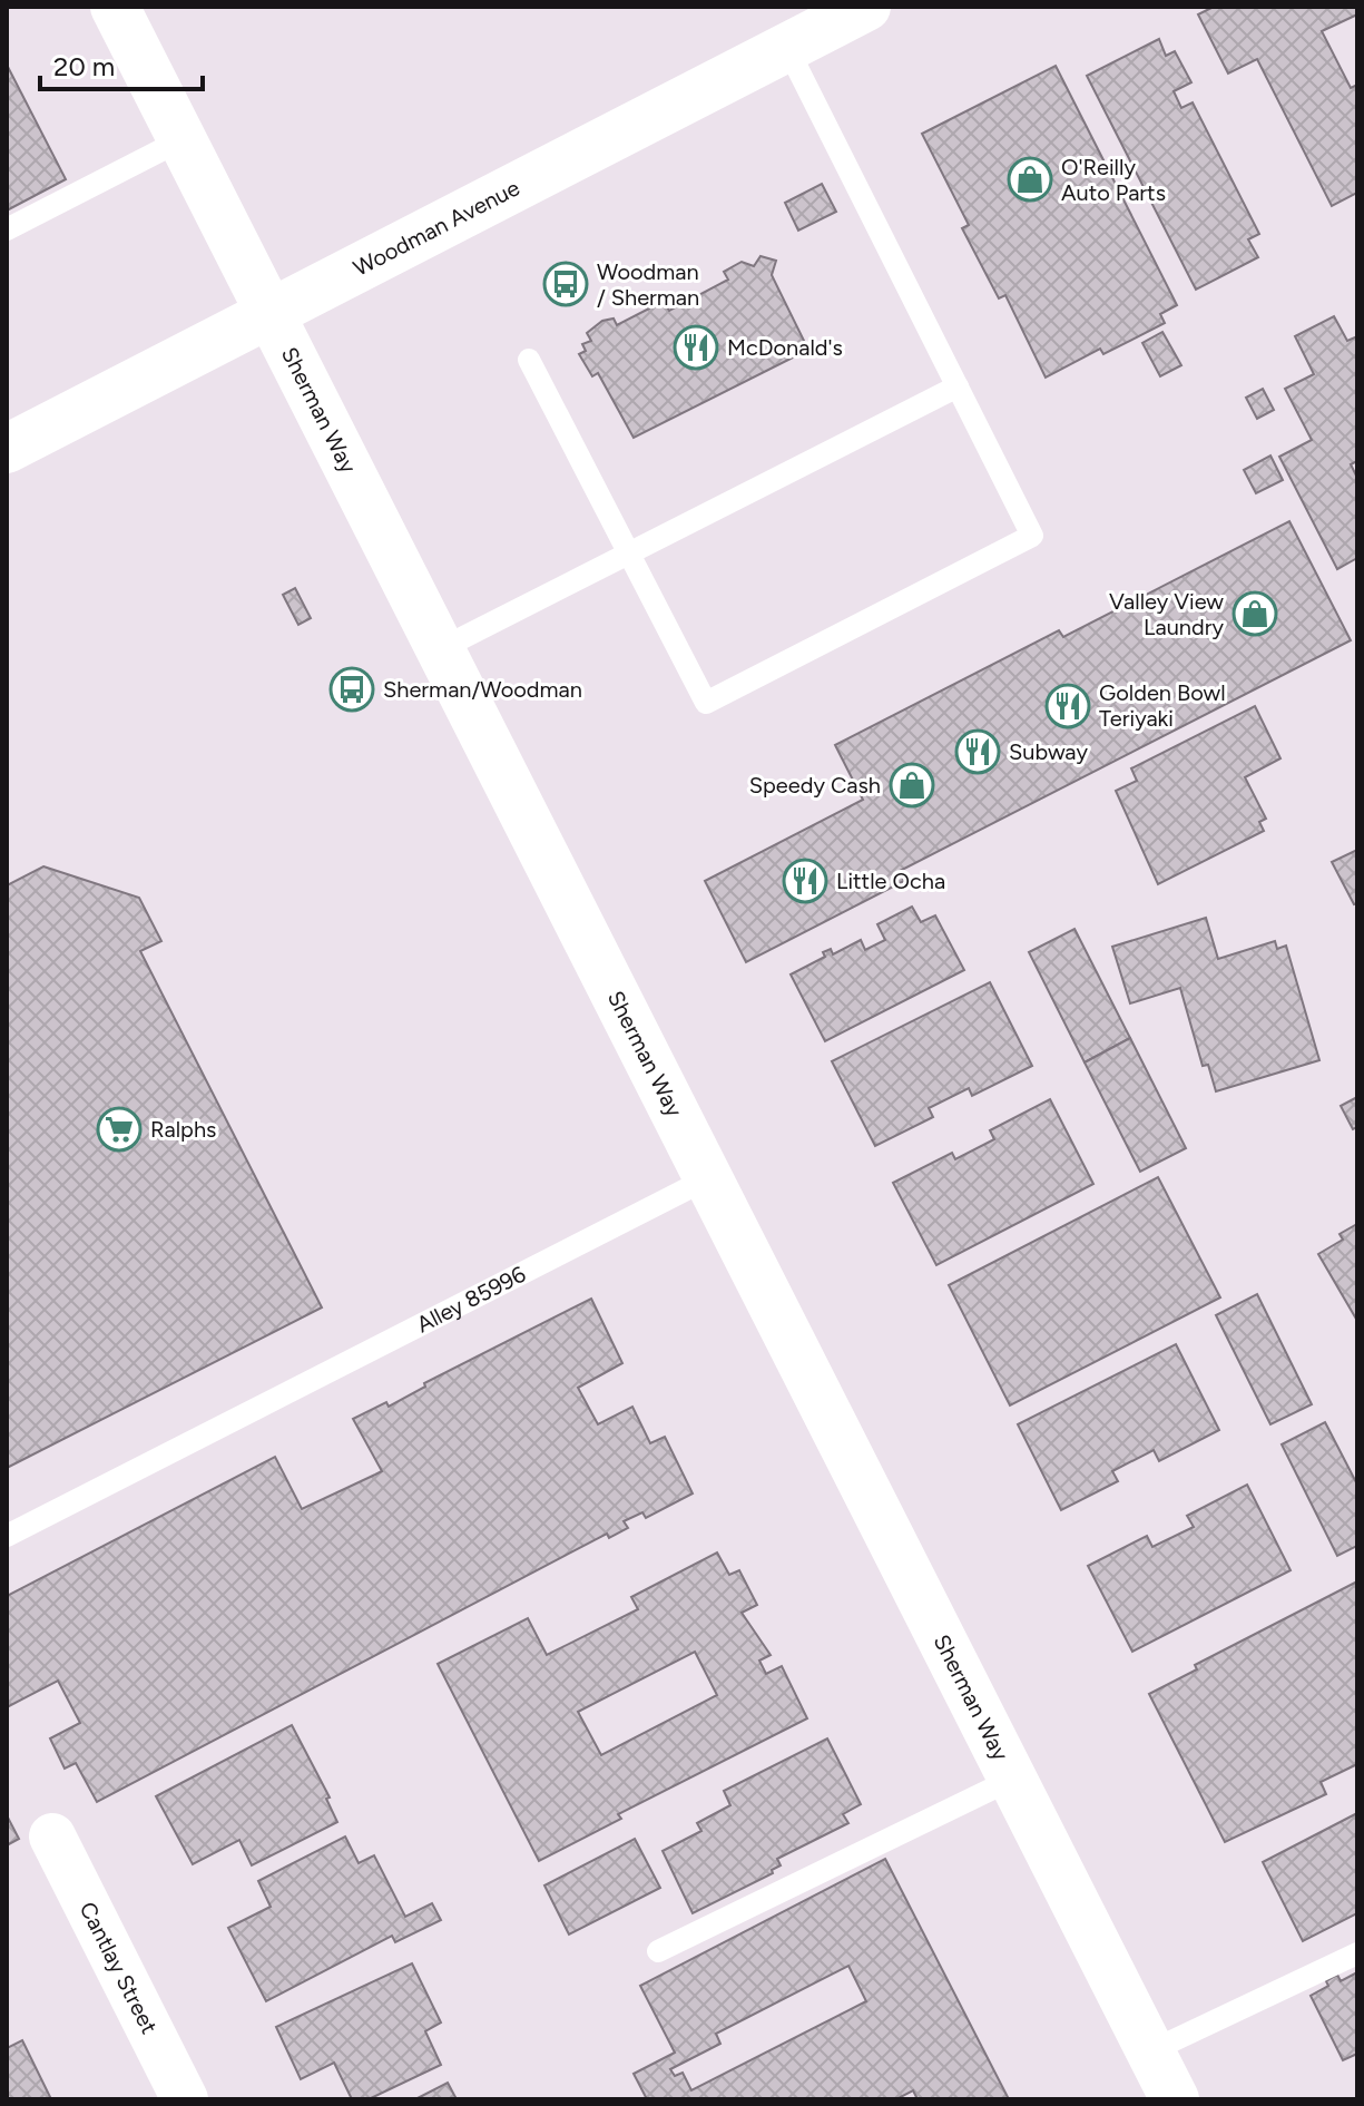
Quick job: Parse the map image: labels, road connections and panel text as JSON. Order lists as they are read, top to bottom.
{
  "streets": {
    "main road": ["Woodman Avenue", "Sherman Way"],
    "street": ["Cantlay Street"],
    "lane": ["Alley 85996"]
  },
  "crossings": [
    ["Woodman Avenue", "Sherman Way"],
    ["Sherman Way", "Alley 85996"]
  ],
  "places": {
    "shop": ["O'Reilly Auto Parts", "Valley View Laundry", "Speedy Cash"],
    "bus stop": ["Woodman / Sherman", "Sherman/Woodman"],
    "restaurant": [
      "McDonald's",
      "Golden Bowl Teriyaki",
      "Subway",
      "Little Ocha"
    ],
    "supermarket": ["Ralphs"]
  },
  "scale_bar": "20 m"
}
